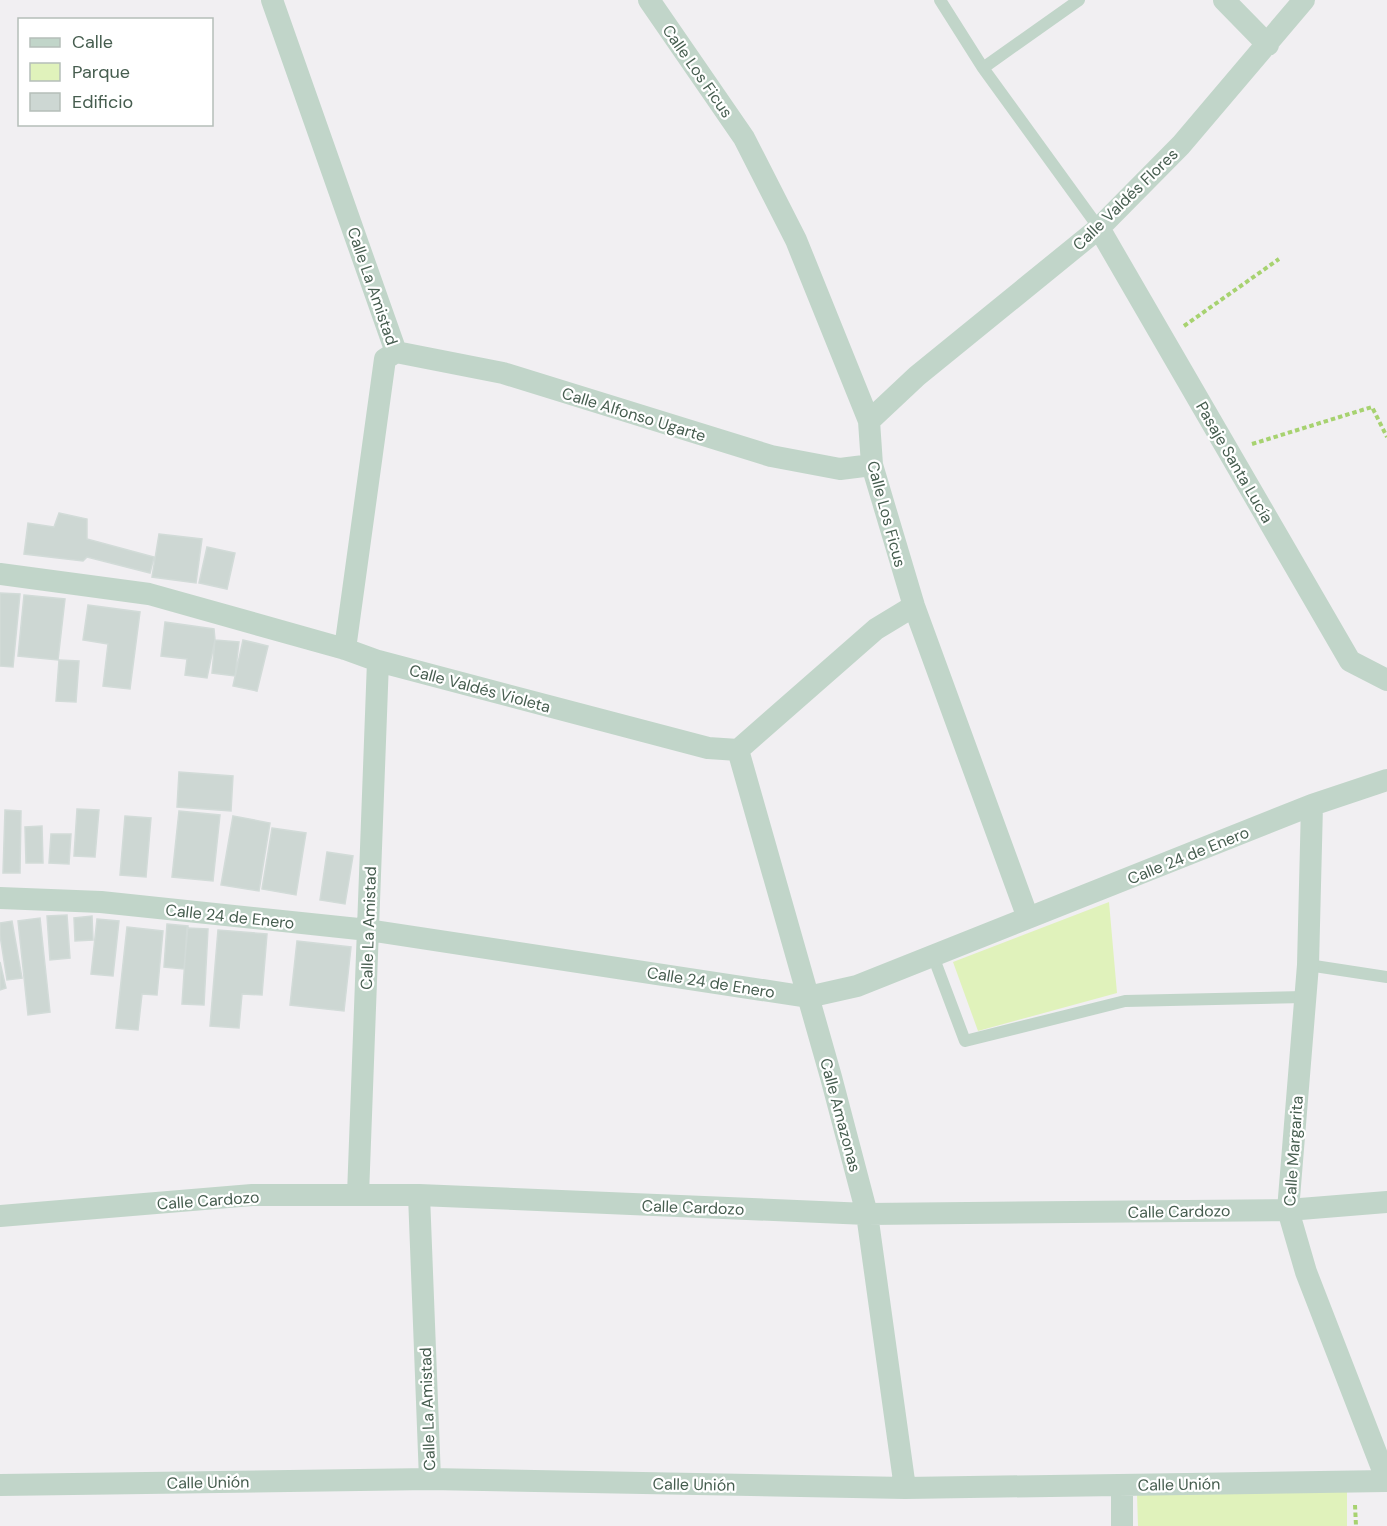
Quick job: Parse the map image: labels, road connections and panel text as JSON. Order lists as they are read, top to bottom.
{
  "streets": {
    "street": [
      "Calle Los Ficus",
      "Calle Valdés Flores",
      "Calle La Amistad",
      "Calle Alfonso Ugarte",
      "Pasaje Santa Lucía",
      "Calle Valdés Violeta",
      "Calle 24 de Enero",
      "Calle Amazonas",
      "Calle Margarita",
      "Calle Cardozo",
      "Calle Unión"
    ]
  },
  "crossings": [
    ["Calle Los Ficus", "Calle Valdés Flores"],
    ["Calle Los Ficus", "Calle Alfonso Ugarte"],
    ["Calle Los Ficus", "Calle 24 de Enero"],
    ["Calle Valdés Flores", "Pasaje Santa Lucía"],
    ["Calle La Amistad", "Calle Alfonso Ugarte"],
    ["Calle La Amistad", "Calle Valdés Violeta"],
    ["Calle La Amistad", "Calle 24 de Enero"],
    ["Calle La Amistad", "Calle Cardozo"],
    ["Calle La Amistad", "Calle Unión"],
    ["Calle Valdés Violeta", "Calle Amazonas"],
    ["Calle 24 de Enero", "Calle Amazonas"],
    ["Calle 24 de Enero", "Calle Margarita"],
    ["Calle Amazonas", "Calle Cardozo"],
    ["Calle Amazonas", "Calle Unión"],
    ["Calle Margarita", "Calle Cardozo"],
    ["Calle Margarita", "Calle Unión"]
  ],
  "legend": ["Calle", "Parque", "Edificio"]
}
